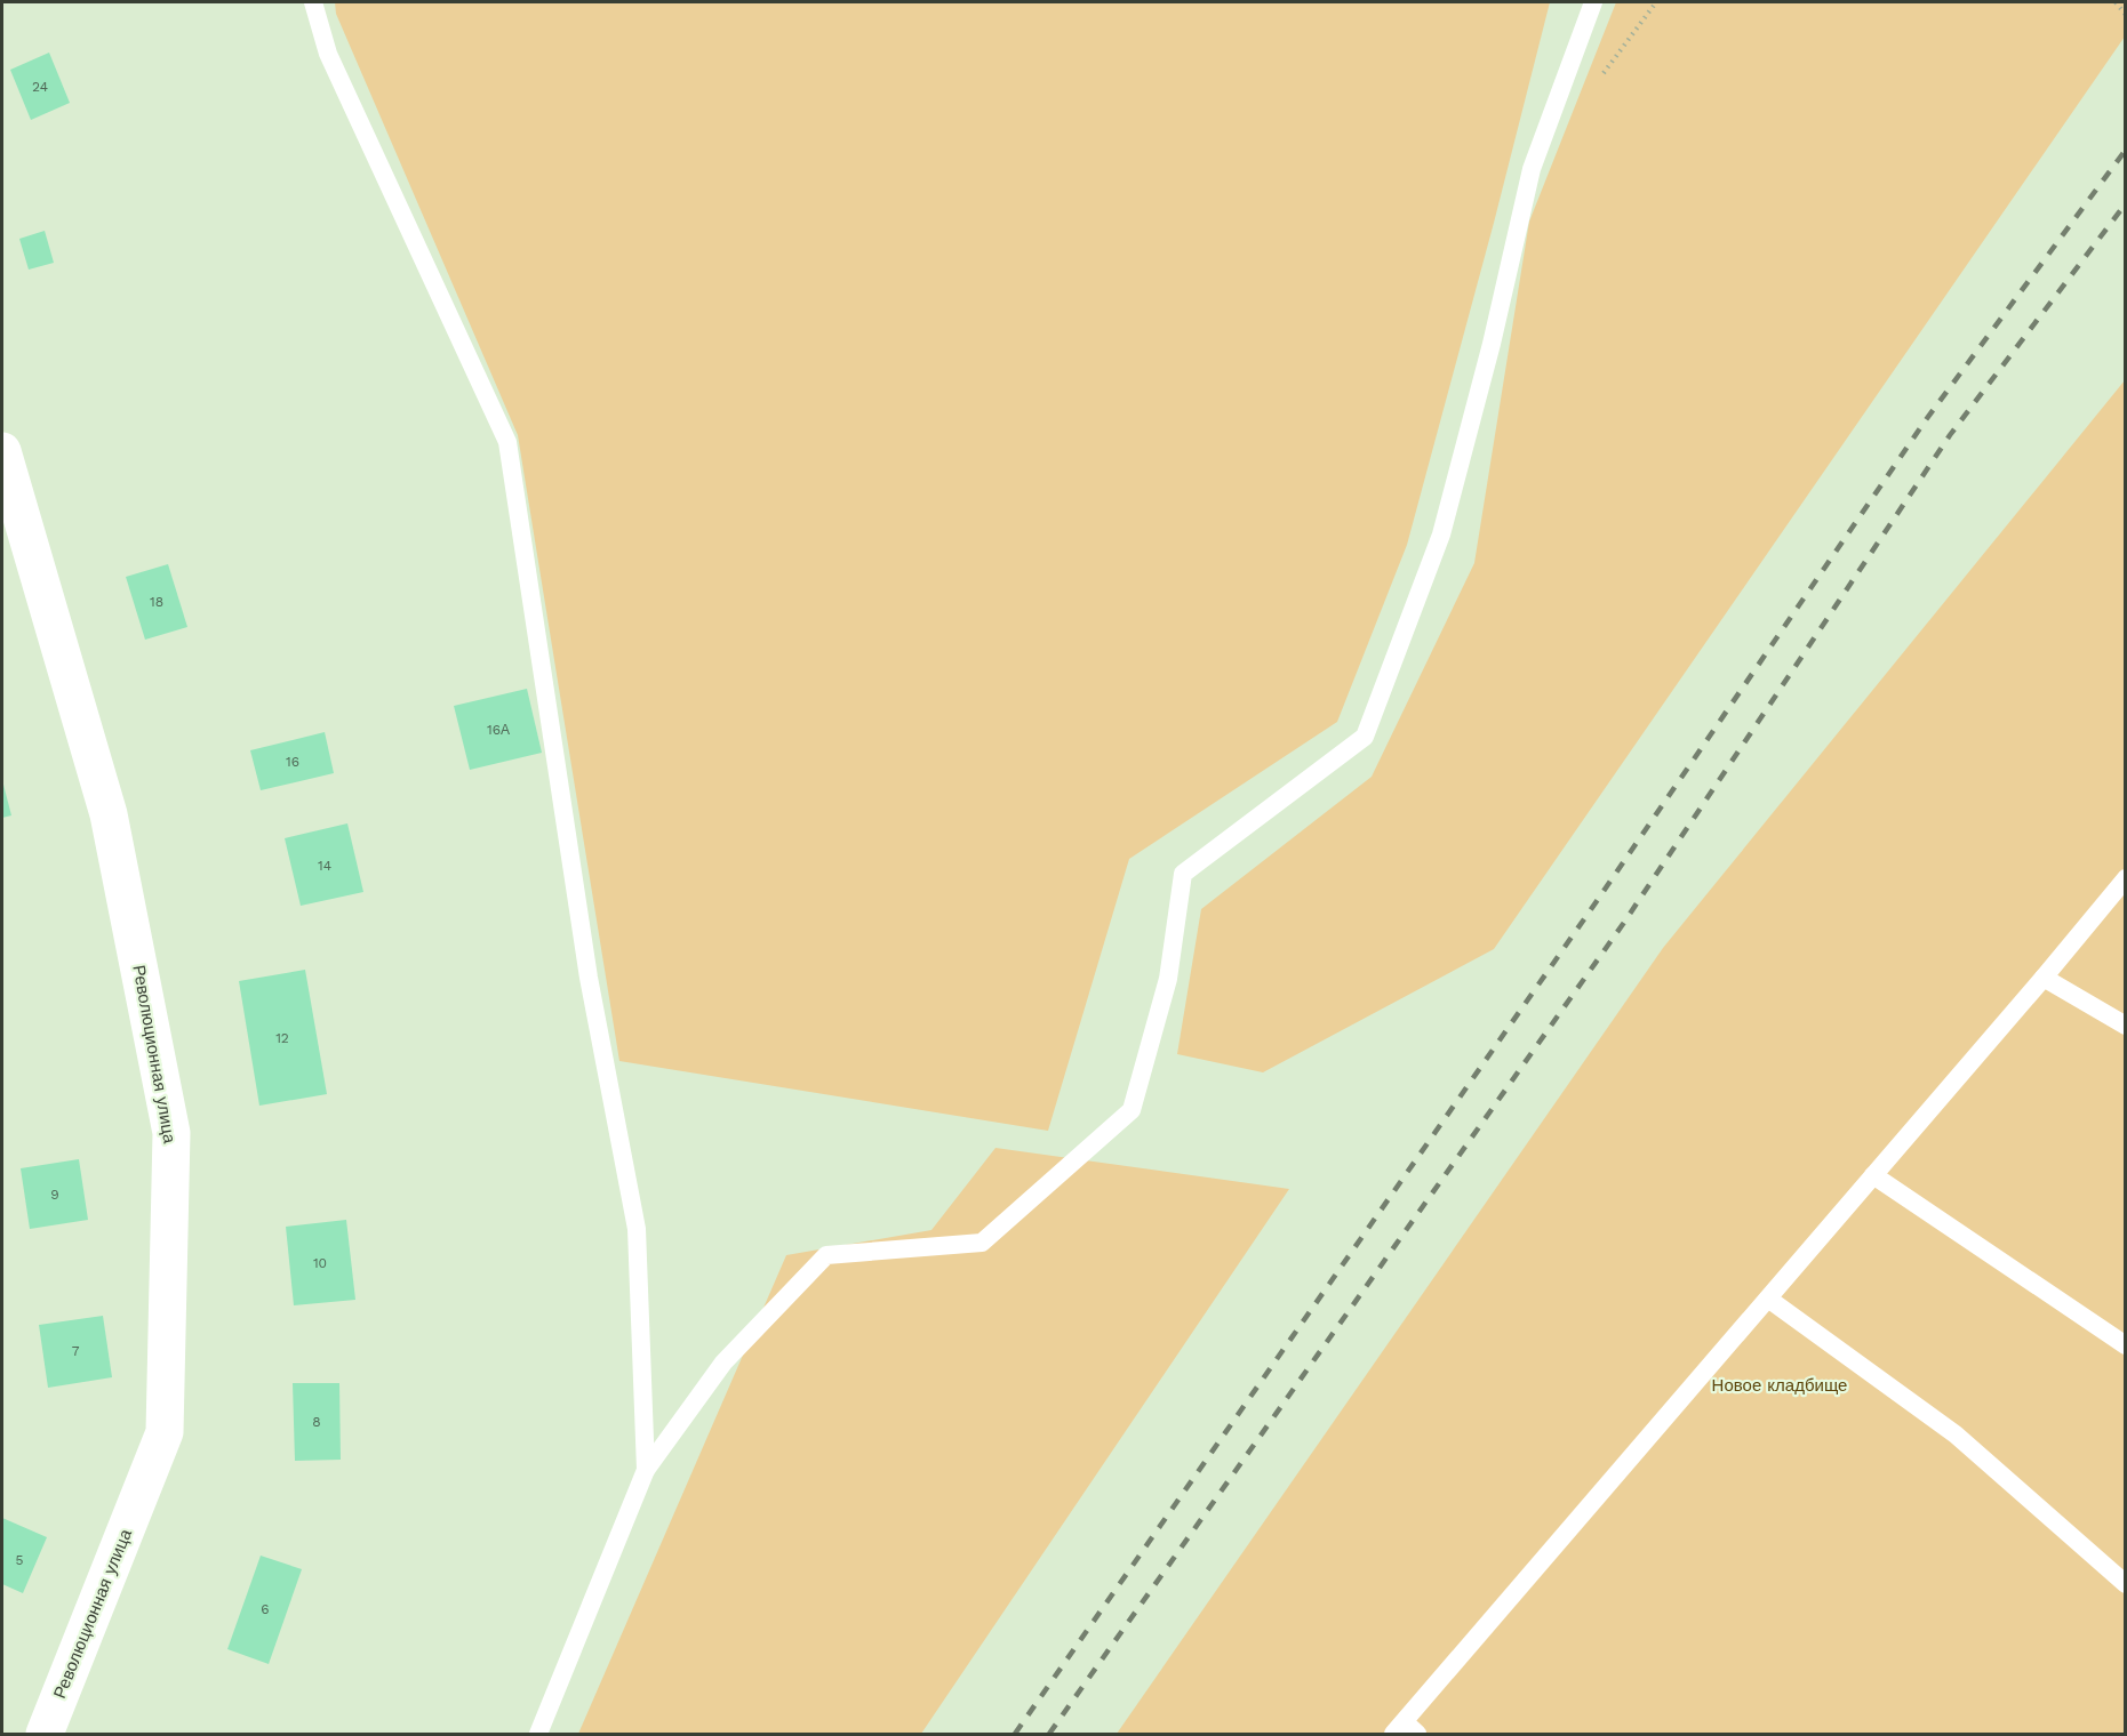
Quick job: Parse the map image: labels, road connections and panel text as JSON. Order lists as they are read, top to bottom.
{
  "streets": {
    "main road": ["Революционная улица"]
  },
  "parks": ["Новое кладбище"],
  "house_numbers": [
    "24",
    "18",
    "16А",
    "16",
    "14",
    "12",
    "9",
    "10",
    "7",
    "8",
    "5",
    "6"
  ]
}
